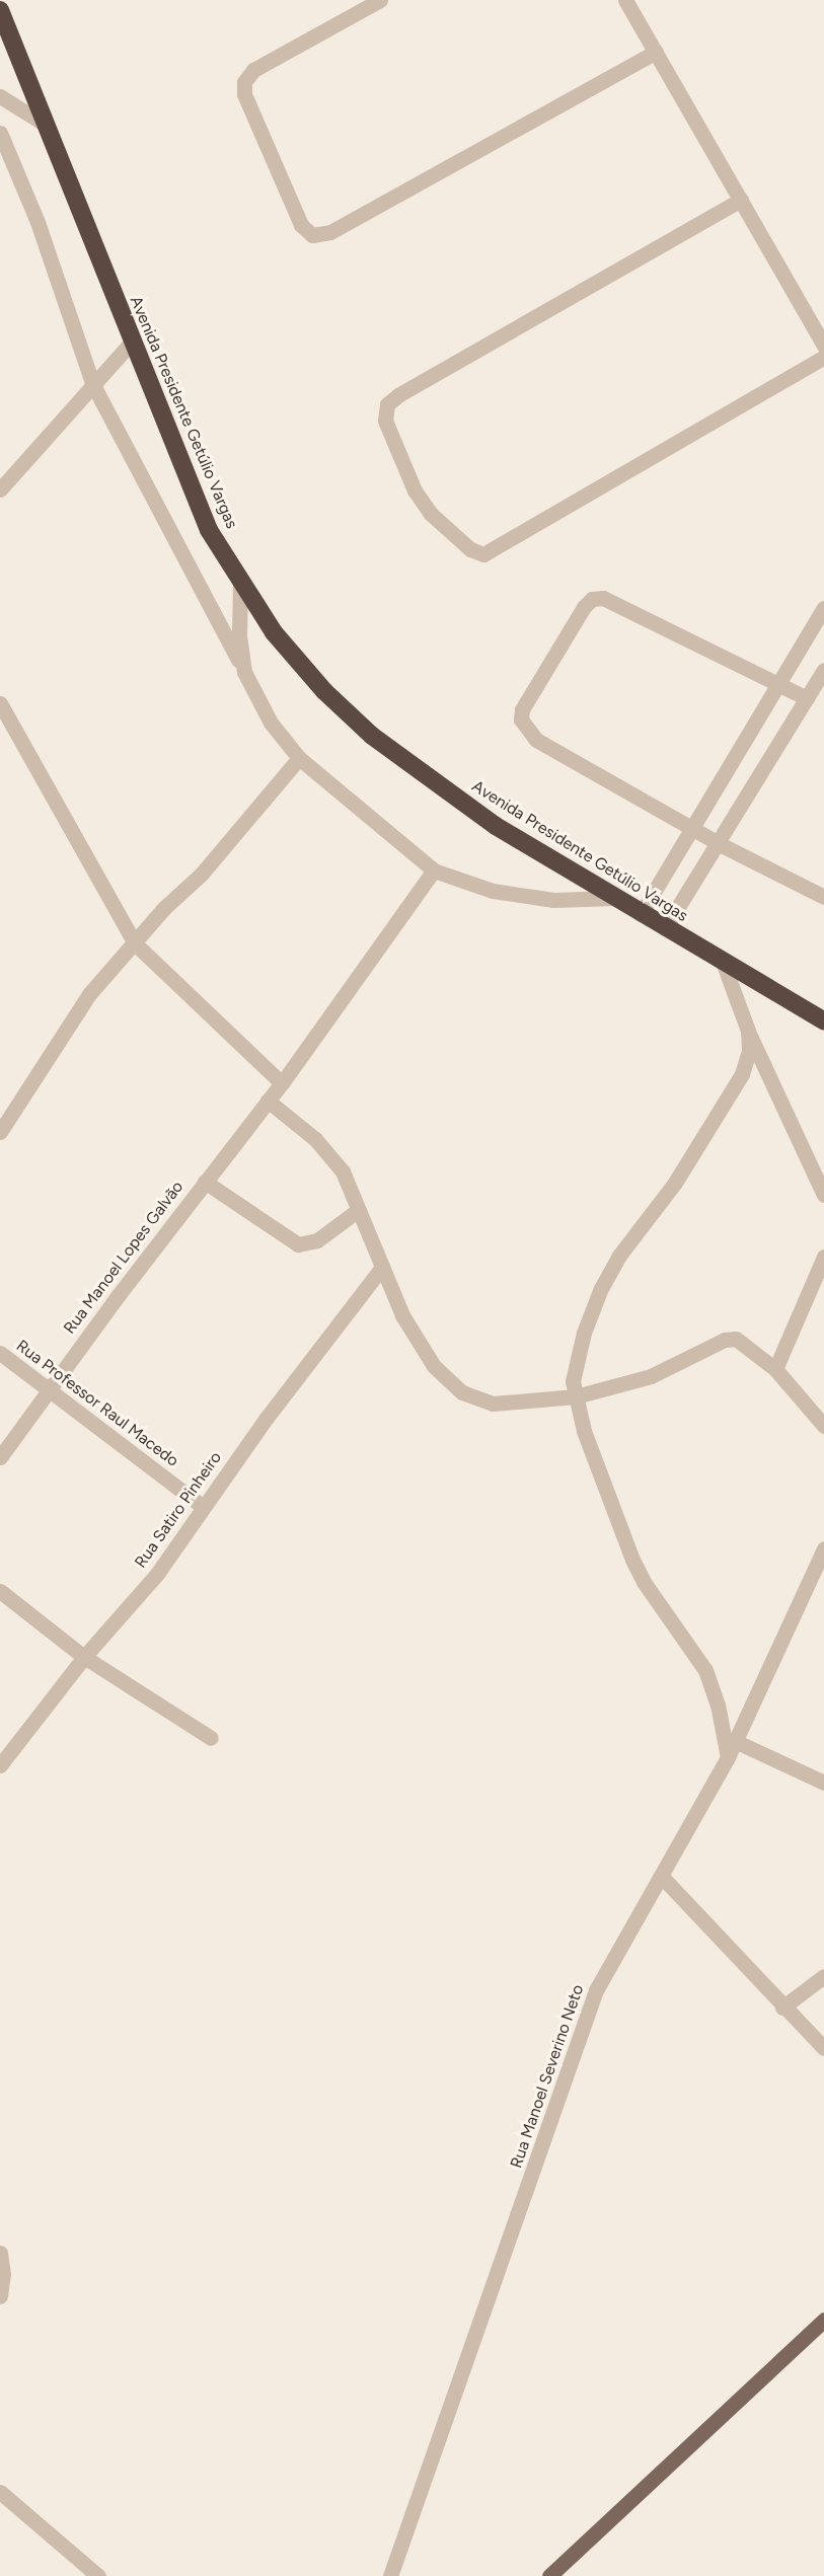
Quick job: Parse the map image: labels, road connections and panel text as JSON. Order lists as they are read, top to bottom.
{
  "streets": {
    "highway": ["Avenida Presidente Getúlio Vargas"],
    "street": [
      "Rua Manoel Lopes Galvão",
      "Rua Professor Raul Macedo",
      "Rua Satiro Pinheiro",
      "Rua Manoel Severino Neto"
    ]
  },
  "crossings": [
    ["Rua Manoel Lopes Galvão", "Rua Professor Raul Macedo"],
    ["Rua Professor Raul Macedo", "Rua Satiro Pinheiro"]
  ]
}
